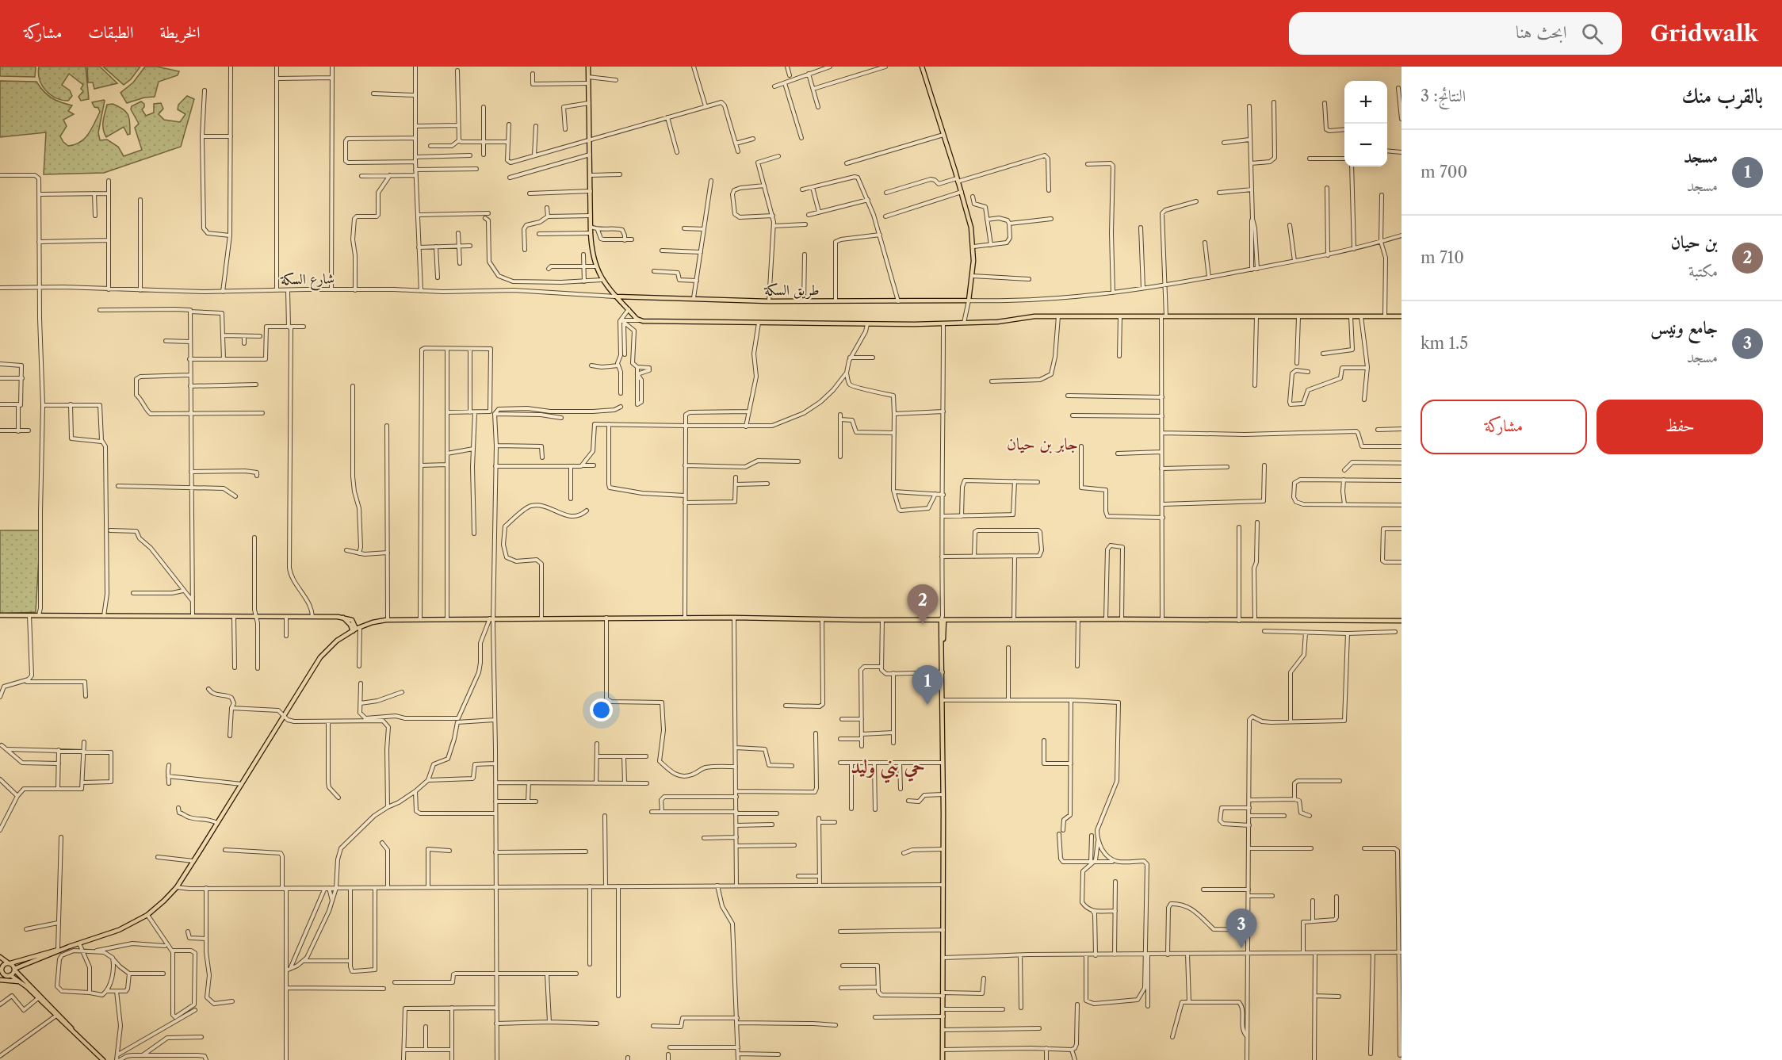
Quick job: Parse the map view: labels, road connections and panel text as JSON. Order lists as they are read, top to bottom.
{
  "streets": {
    "main road": ["طريق السكة"],
    "street": ["شارع السكة"]
  },
  "crossings": [
    ["شارع السكة", "طريق السكة"]
  ],
  "districts": ["جابر بن حيان", "حي بني وليد"],
  "page": {
    "header": "Gridwalk",
    "search": "ابحث هنا",
    "nav": ["الخريطة", "الطبقات", "مشاركة"],
    "heading": ["بالقرب منك", "النتائج: 3"],
    "map_buttons": ["+", "−"],
    "list": [
      {
        "mark": "1",
        "name": "مسجد",
        "note": "مسجد",
        "value": "700 m"
      },
      {
        "mark": "2",
        "name": "بن حيان",
        "note": "مكتبة",
        "value": "710 m"
      },
      {
        "mark": "3",
        "name": "جامع ونيس",
        "note": "مسجد",
        "value": "1.5 km"
      }
    ],
    "buttons": ["حفظ", "مشاركة"],
    "pins": ["2", "1", "3"]
  }
}
